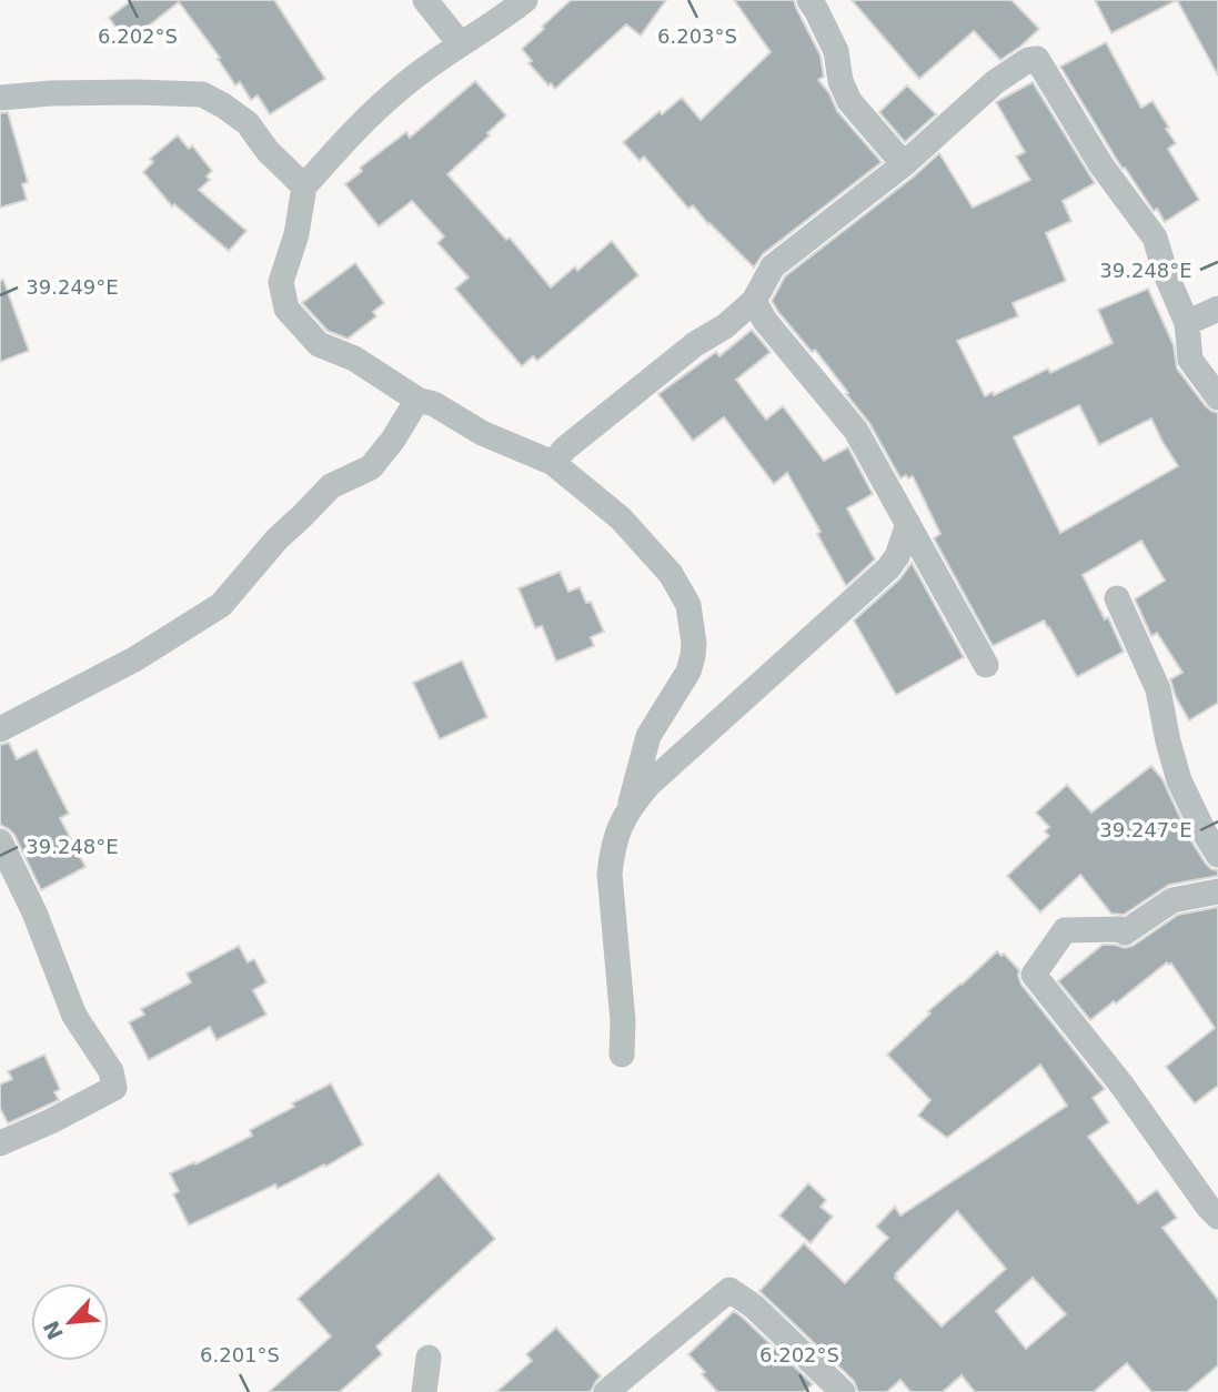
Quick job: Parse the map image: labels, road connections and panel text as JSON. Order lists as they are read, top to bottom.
{
  "north": "bottom left",
  "coordinates": [
    "6.202°S",
    "6.203°S",
    "39.248°E",
    "39.249°E",
    "39.247°E",
    "6.201°S"
  ]
}
